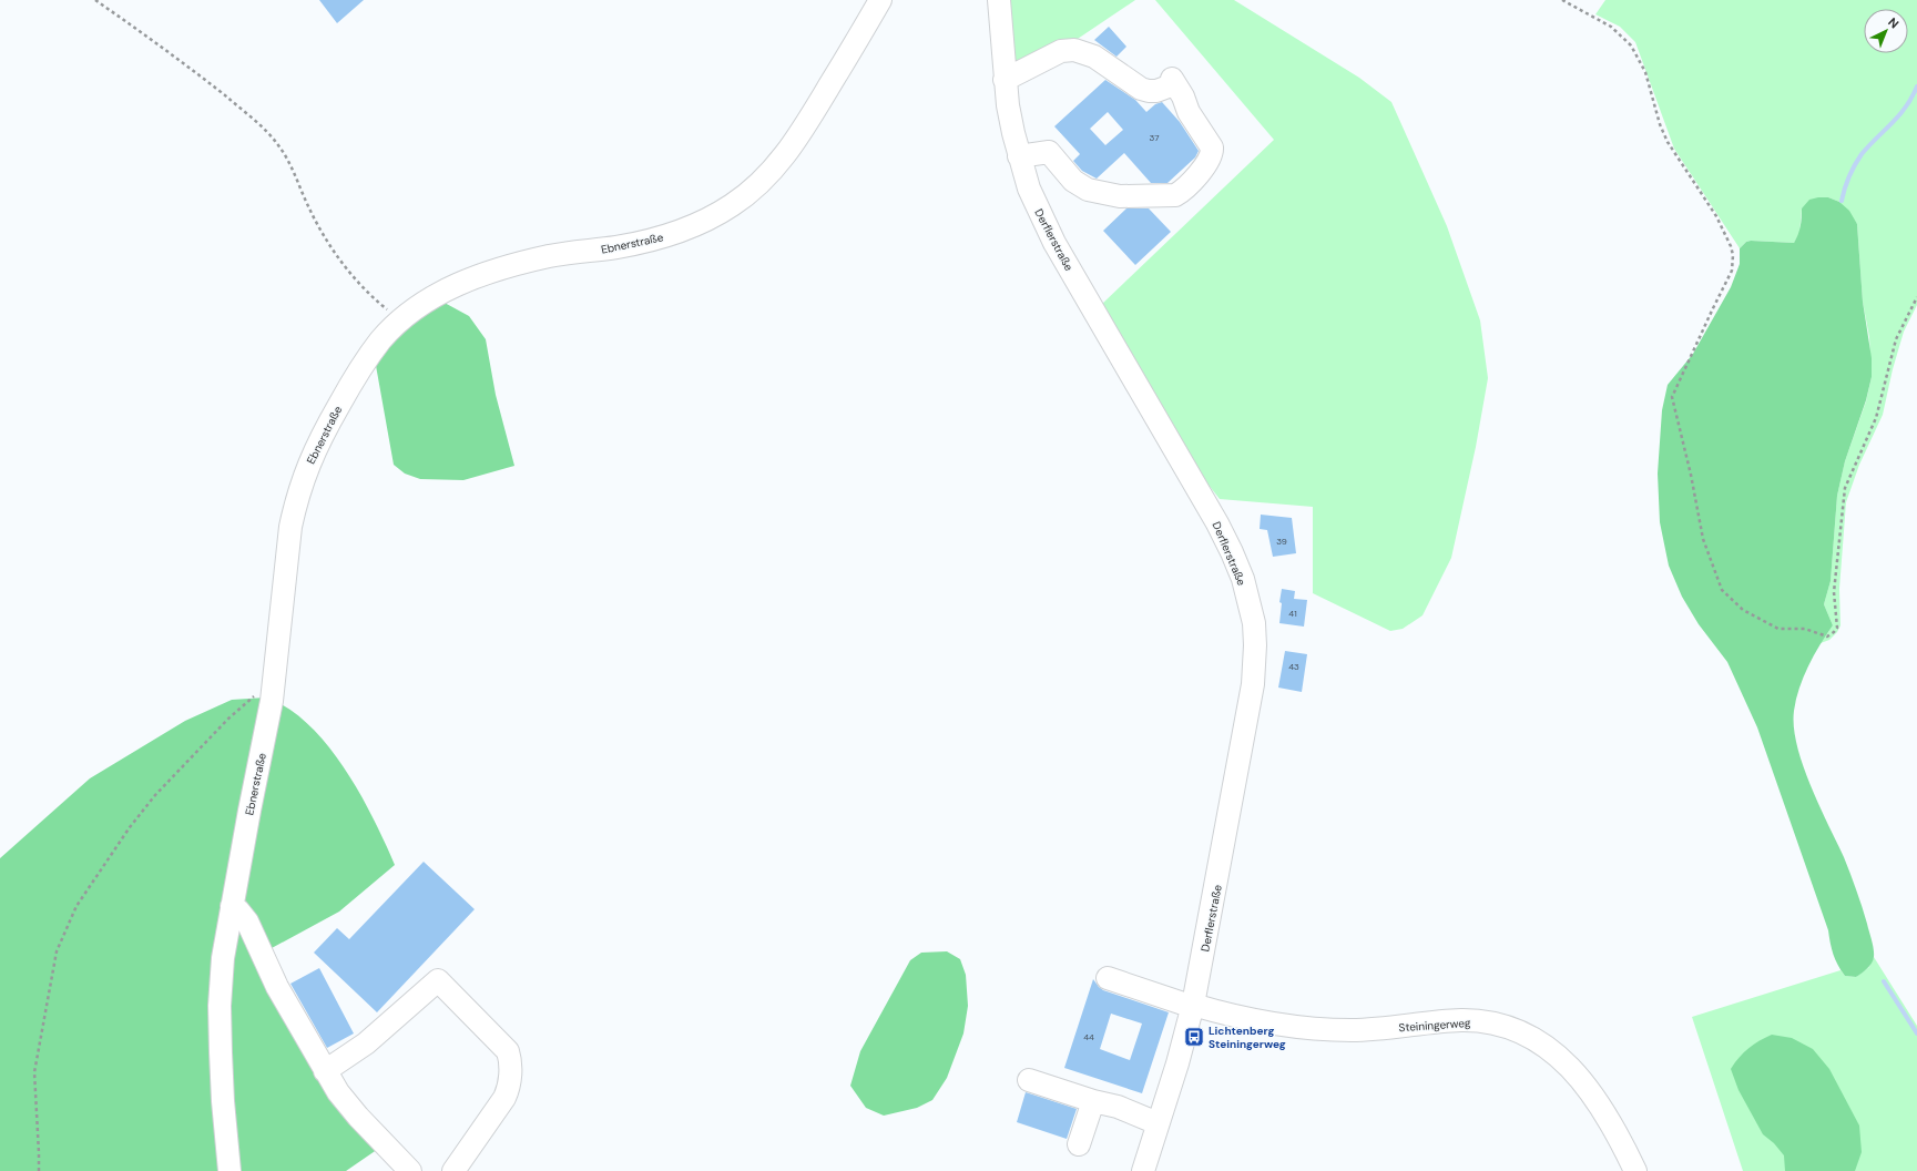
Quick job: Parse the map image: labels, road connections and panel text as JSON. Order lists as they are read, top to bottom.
{
  "streets": {
    "street": ["Derflerstraße", "Ebnerstraße", "Steiningerweg"]
  },
  "crossings": [
    ["Derflerstraße", "Steiningerweg"]
  ],
  "places": {
    "bus stop": ["Lichtenberg Steiningerweg"]
  },
  "house_numbers": [
    "37",
    "39",
    "41",
    "43",
    "44"
  ],
  "north": "top right"
}
